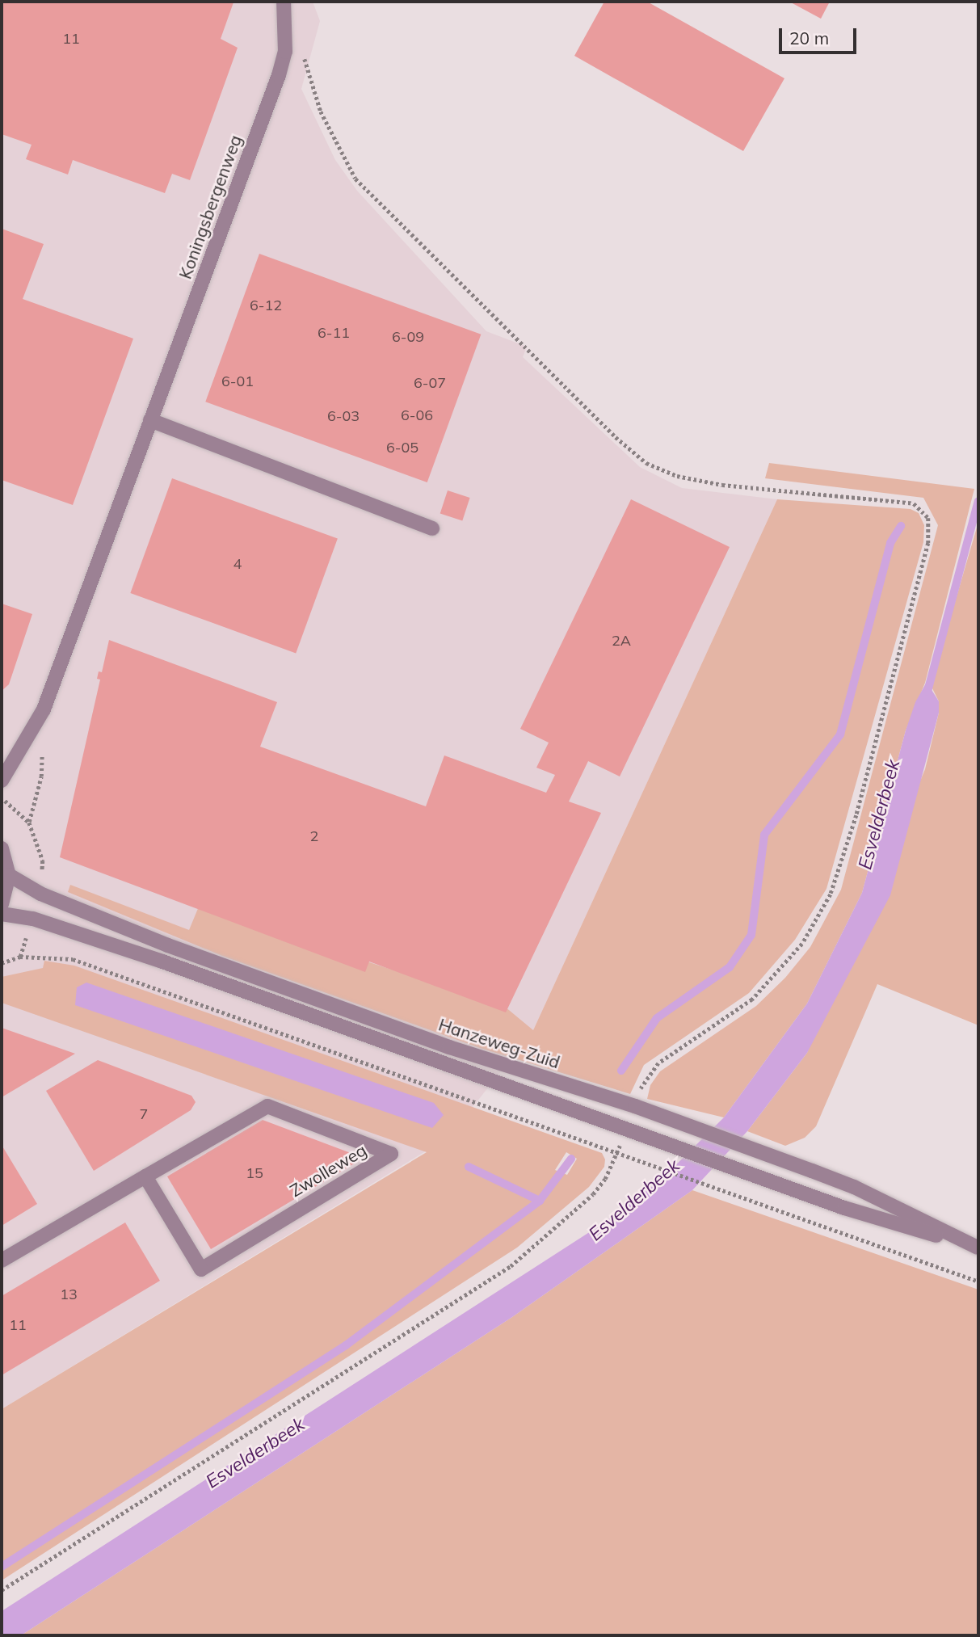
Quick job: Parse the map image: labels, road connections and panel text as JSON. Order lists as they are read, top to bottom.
{
  "streets": {
    "street": ["Koningsbergenweg", "Hanzeweg-Zuid", "Zwolleweg"]
  },
  "water": ["Esvelderbeek"],
  "house_numbers": [
    "11",
    "6-12",
    "6-11",
    "6-09",
    "6-01",
    "6-07",
    "6-06",
    "6-03",
    "6-05",
    "4",
    "2A",
    "2",
    "7",
    "15",
    "13",
    "11"
  ],
  "scale_bar": "20 m"
}
